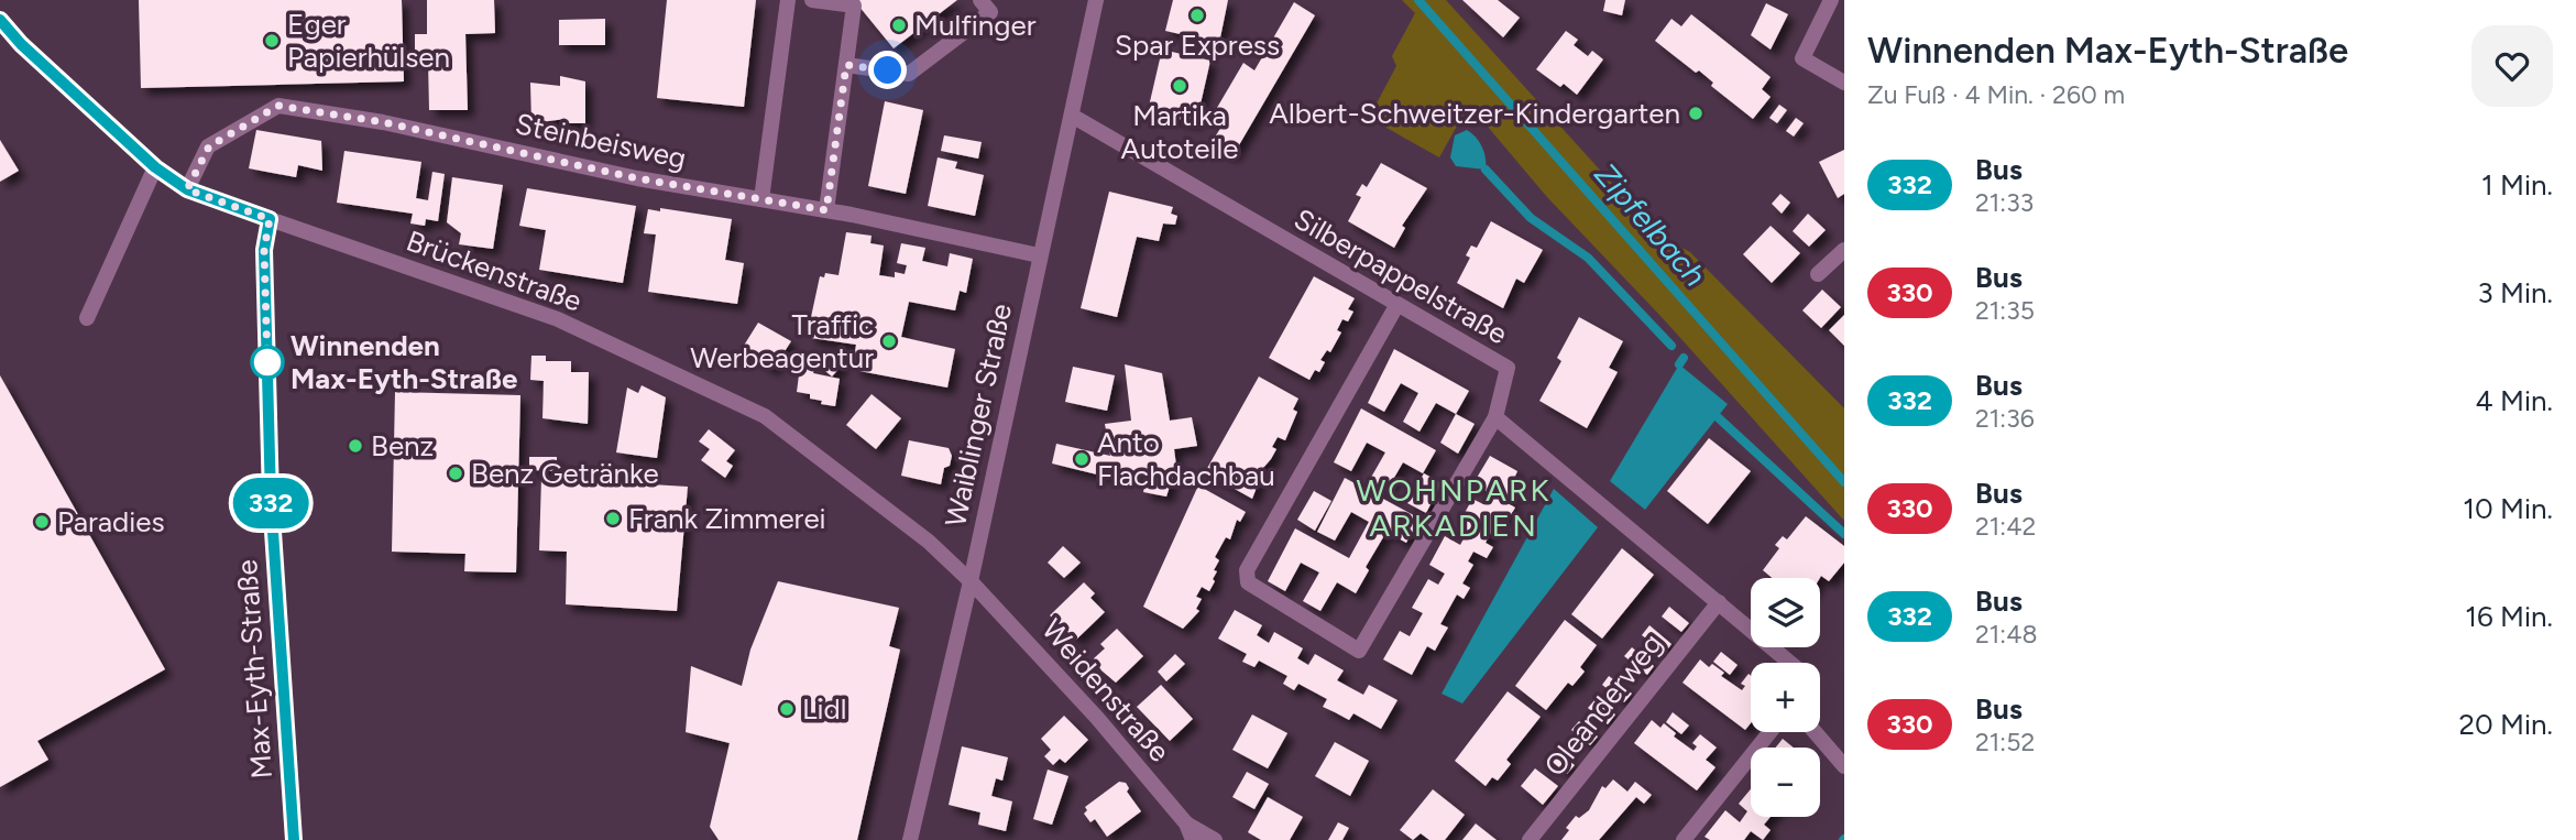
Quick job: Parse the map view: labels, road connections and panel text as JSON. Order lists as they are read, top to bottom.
{
  "streets": {
    "main road": ["Brückenstraße", "Max-Eyth-Straße"],
    "street": [
      "Steinbeisweg",
      "Silberpappelstraße",
      "Waiblinger Straße",
      "Weidenstraße",
      "Oleanderweg"
    ]
  },
  "crossings": [
    ["Steinbeisweg", "Brückenstraße"],
    ["Steinbeisweg", "Waiblinger Straße"],
    ["Brückenstraße", "Waiblinger Straße"],
    ["Brückenstraße", "Max-Eyth-Straße"],
    ["Brückenstraße", "Weidenstraße"],
    ["Silberpappelstraße", "Waiblinger Straße"],
    ["Waiblinger Straße", "Weidenstraße"]
  ],
  "districts": ["WOHNPARK ARKADIEN"],
  "water": ["Zipfelbach"],
  "places": [
    "Spar Express",
    "Mulfinger",
    "Eger Papierhülsen",
    "Martika Autoteile",
    "Albert-Schweitzer-Kindergarten",
    "Traffic Werbeagentur",
    "Winnenden Max-Eyth-Straße",
    "Benz",
    "Anto Flachdachbau",
    "Benz Getränke",
    "Frank Zimmerei",
    "Paradies",
    "Lidl"
  ],
  "lines": ["bus line 332"],
  "page": {
    "on_map": "332",
    "heading": ["Winnenden Max-Eyth-Straße", "Zu Fuß · 4 Min. · 260 m"],
    "list": [
      {
        "mark": "332",
        "name": "Bus",
        "note": "21:33",
        "value": "1 Min."
      },
      {
        "mark": "330",
        "name": "Bus",
        "note": "21:35",
        "value": "3 Min."
      },
      {
        "mark": "332",
        "name": "Bus",
        "note": "21:36",
        "value": "4 Min."
      },
      {
        "mark": "330",
        "name": "Bus",
        "note": "21:42",
        "value": "10 Min."
      },
      {
        "mark": "332",
        "name": "Bus",
        "note": "21:48",
        "value": "16 Min."
      },
      {
        "mark": "330",
        "name": "Bus",
        "note": "21:52",
        "value": "20 Min."
      }
    ],
    "map_buttons": ["+", "−"]
  }
}
